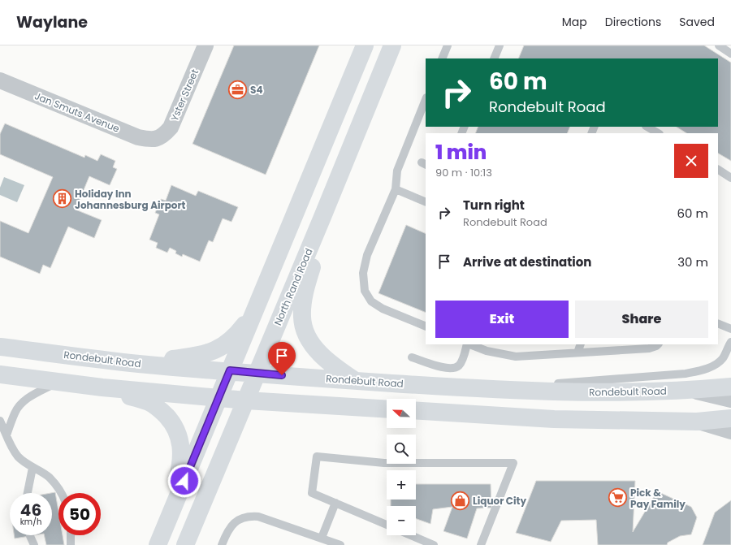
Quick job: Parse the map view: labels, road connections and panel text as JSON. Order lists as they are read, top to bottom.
{
  "streets": {
    "main road": ["North Rand Road", "Rondebult Road"],
    "street": ["Yster Street", "Jan Smuts Avenue"]
  },
  "crossings": [
    ["Yster Street", "Jan Smuts Avenue"],
    ["North Rand Road", "Rondebult Road"]
  ],
  "places": {
    "office": ["S4"],
    "building": ["Holiday Inn Johannesburg Airport"],
    "supermarket": ["Pick & Pay Family"],
    "shop": ["Liquor City"]
  },
  "north": "left",
  "page": {
    "header": "Waylane",
    "nav": ["Map", "Directions", "Saved"],
    "turn": ["60 m", "Rondebult Road"],
    "heading": ["1 min", "90 m · 10:13"],
    "list": [
      {
        "name": "Turn right",
        "note": "Rondebult Road",
        "value": "60 m"
      },
      {
        "name": "Arrive at destination",
        "value": "30 m"
      }
    ],
    "buttons": ["Exit", "Share"],
    "map_buttons": ["+", "−"],
    "speed": "46 km/h",
    "limit": "50"
  }
}
